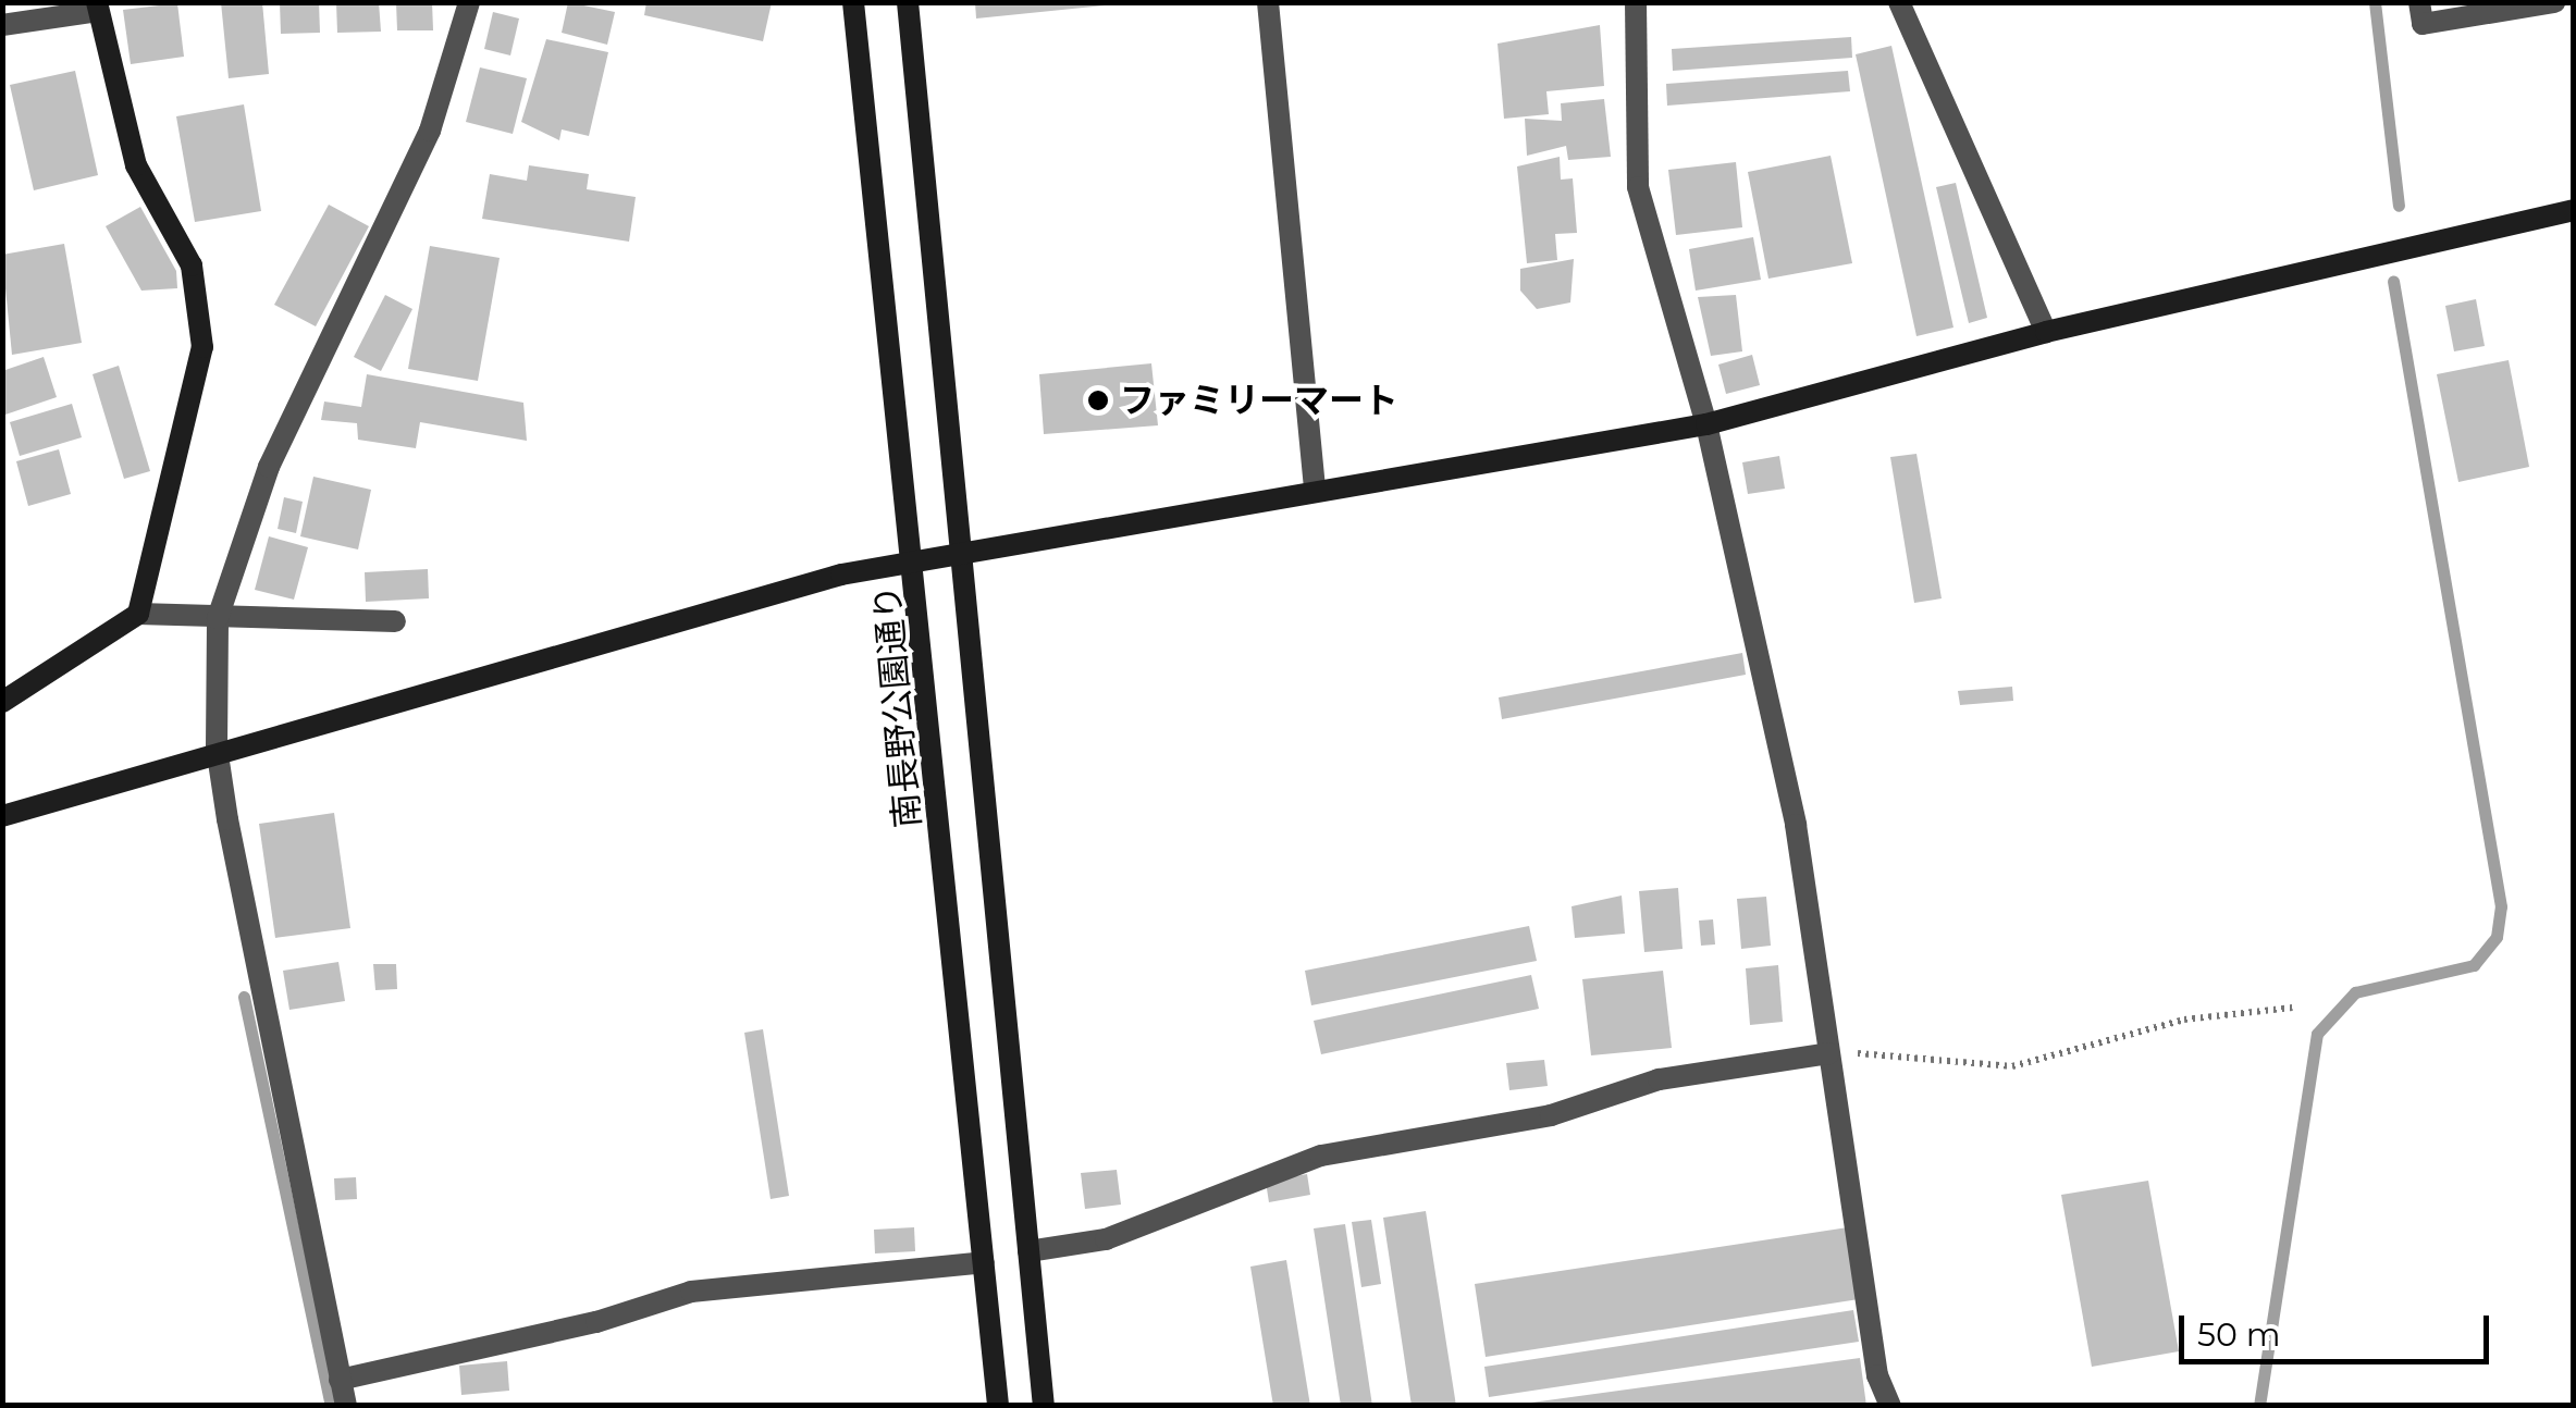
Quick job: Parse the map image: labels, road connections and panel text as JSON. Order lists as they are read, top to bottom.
{
  "streets": {
    "street": ["南長野公園通り"]
  },
  "places": ["ファミリーマート"],
  "scale_bar": "50 m"
}
